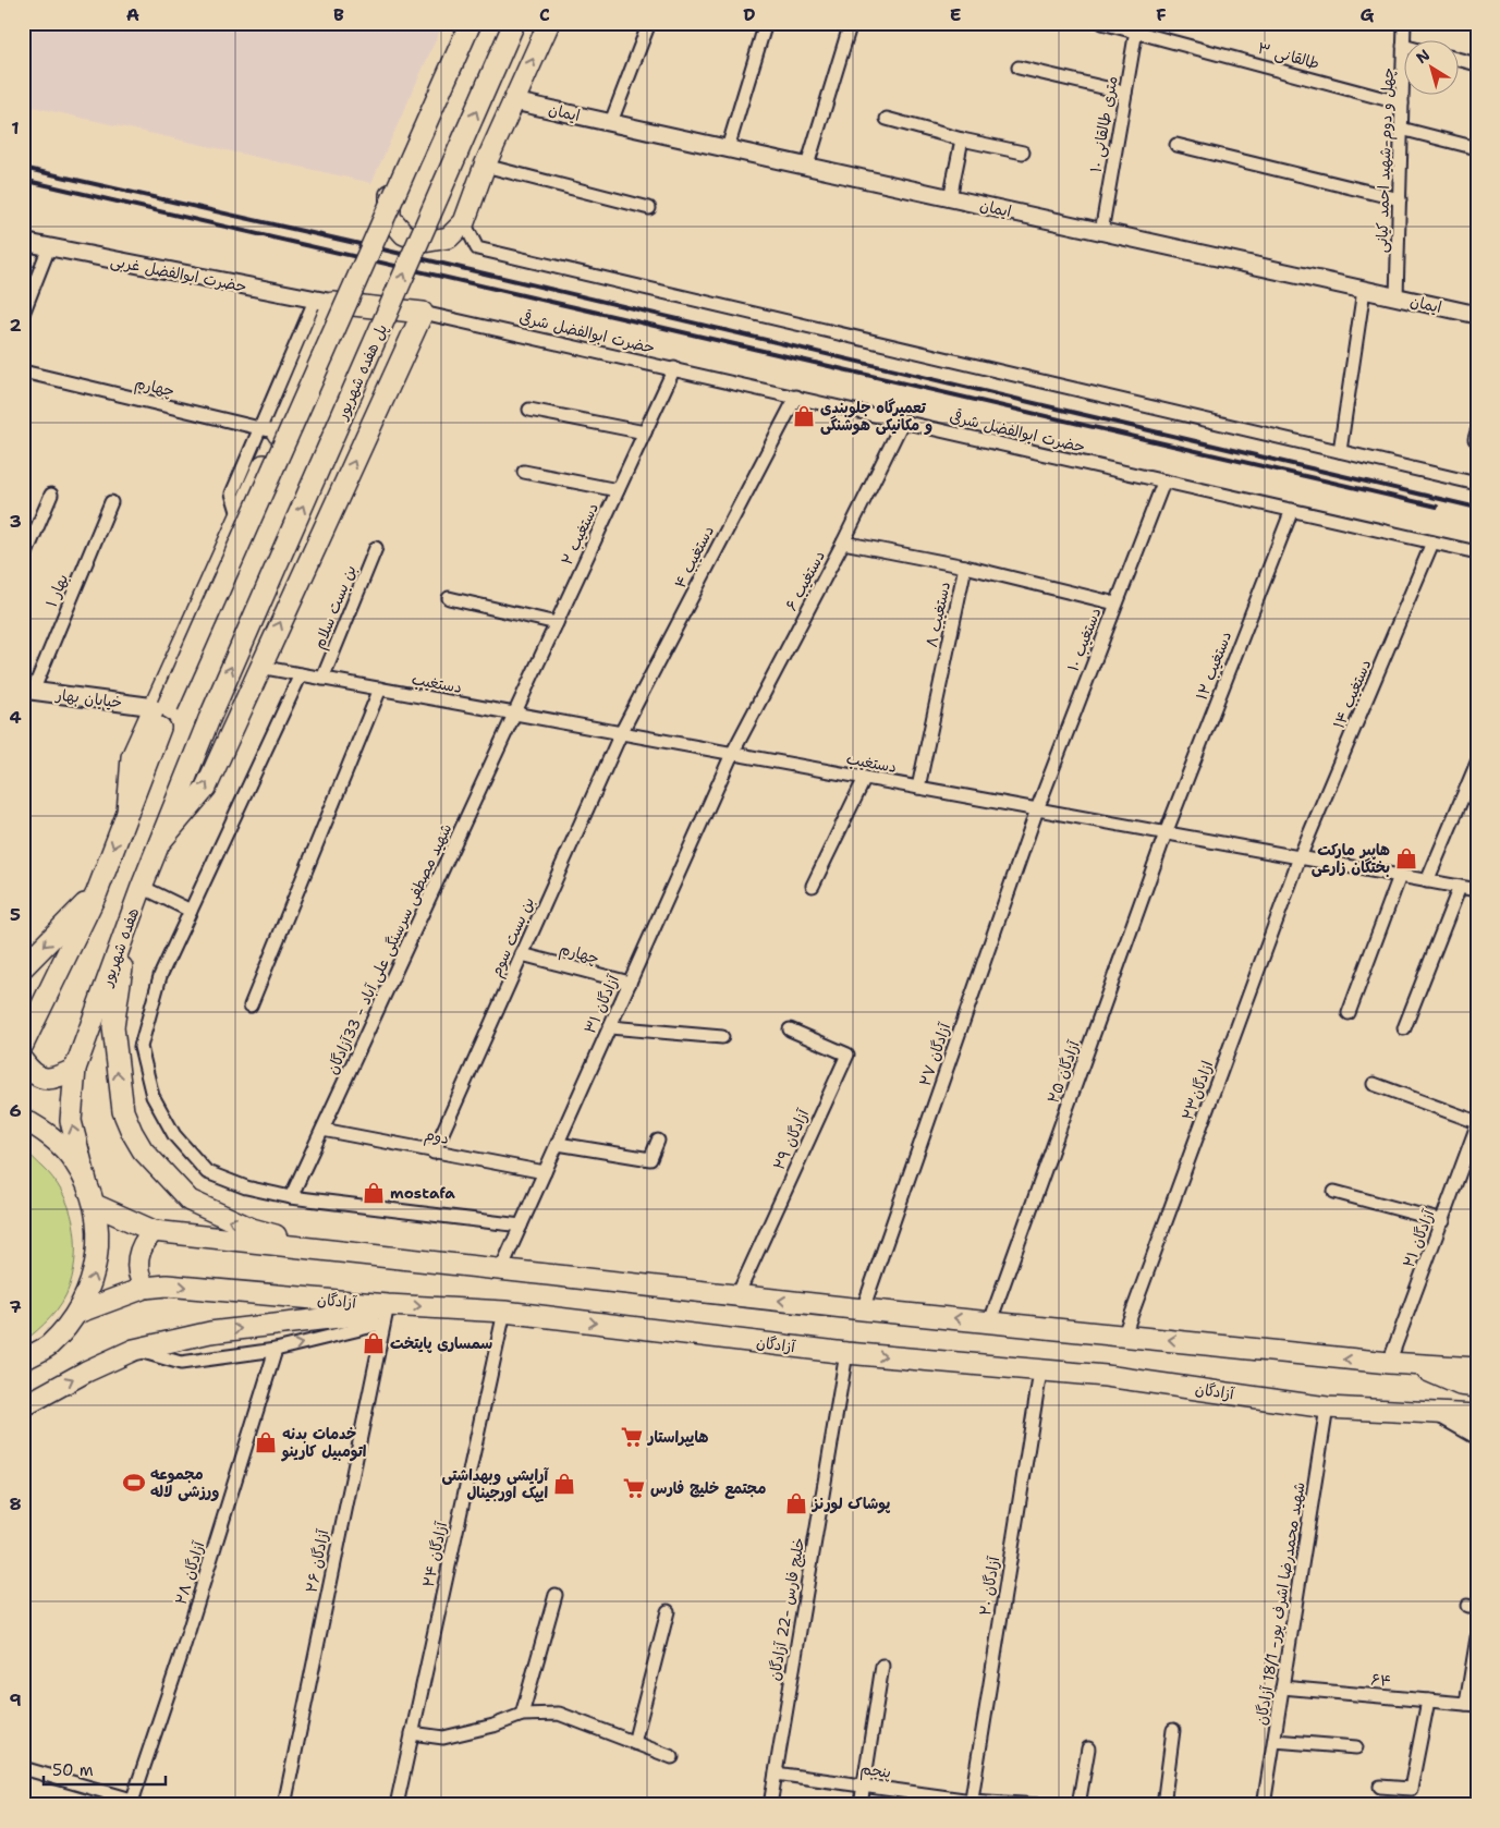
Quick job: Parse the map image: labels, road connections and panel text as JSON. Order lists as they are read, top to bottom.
{
  "streets": {
    "main road": ["پل هفده شهریور", "هفده شهریور", "آزادگان"],
    "street": [
      "طالقانی ۳",
      "ایمان",
      "۱۰ متری طالقانی",
      "چهل و دوم-شهید احمد کیانی",
      "حضرت ابوالفضل غربی",
      "حضرت ابوالفضل شرقی",
      "چهارم",
      "دستغیب ۲",
      "دستغیب ۴",
      "دستغیب ۶",
      "بهار ۱",
      "بن بست سلام",
      "دستغیب ۸",
      "دستغیب ۱۰",
      "دستغیب ۱۲",
      "دستغیب",
      "دستغیب ۱۴",
      "خیابان بهار",
      "بن بست سوم",
      "شهید مصطفی سرسنگی علی آباد - 33آزادگان",
      "۳۱ آزادگان",
      "۲۷ آزادگان",
      "۲۵ آزادگان",
      "۲۳ازادگان",
      "دوم",
      "۲۹ آزادگان",
      "۲۱ آزادگان",
      "۲۴ آزادگان",
      "۲۶ آزادگان",
      "۲۸ آزادگان",
      "۲۰ آزادگان",
      "شهید محمدرضا اشرف پور- 18/1 آزادگان",
      "خلیج فارس -22 آزادگان",
      "۶۴",
      "پنجم"
    ]
  },
  "crossings": [
    ["طالقانی ۳", "۱۰ متری طالقانی"],
    ["طالقانی ۳", "چهل و دوم-شهید احمد کیانی"],
    ["ایمان", "۱۰ متری طالقانی"],
    ["ایمان", "چهل و دوم-شهید احمد کیانی"],
    ["حضرت ابوالفضل شرقی", "دستغیب ۲"],
    ["حضرت ابوالفضل شرقی", "دستغیب ۴"],
    ["حضرت ابوالفضل شرقی", "دستغیب ۶"],
    ["حضرت ابوالفضل شرقی", "دستغیب ۱۰"],
    ["حضرت ابوالفضل شرقی", "دستغیب ۱۲"],
    ["حضرت ابوالفضل شرقی", "دستغیب ۱۴"],
    ["پل هفده شهریور", "هفده شهریور"],
    ["چهارم", "بن بست سوم"],
    ["چهارم", "۳۱ آزادگان"],
    ["دستغیب ۲", "دستغیب"],
    ["دستغیب ۲", "شهید مصطفی سرسنگی علی آباد - 33آزادگان"],
    ["دستغیب ۴", "دستغیب"],
    ["دستغیب ۴", "بن بست سوم"],
    ["دستغیب ۶", "دستغیب"],
    ["دستغیب ۶", "۳۱ آزادگان"],
    ["بهار ۱", "خیابان بهار"],
    ["بن بست سلام", "دستغیب"],
    ["دستغیب ۸", "دستغیب ۱۰"],
    ["دستغیب ۸", "دستغیب"],
    ["دستغیب ۱۰", "دستغیب"],
    ["دستغیب ۱۰", "۲۷ آزادگان"],
    ["دستغیب ۱۲", "دستغیب"],
    ["دستغیب ۱۲", "۲۵ آزادگان"],
    ["دستغیب", "دستغیب ۱۴"],
    ["دستغیب", "بن بست سوم"],
    ["دستغیب", "شهید مصطفی سرسنگی علی آباد - 33آزادگان"],
    ["دستغیب", "۳۱ آزادگان"],
    ["دستغیب", "۲۷ آزادگان"],
    ["دستغیب", "۲۵ آزادگان"],
    ["دستغیب", "۲۳ازادگان"],
    ["دستغیب ۱۴", "۲۳ازادگان"],
    ["بن بست سوم", "دوم"],
    ["شهید مصطفی سرسنگی علی آباد - 33آزادگان", "دوم"],
    ["۳۱ آزادگان", "دوم"],
    ["آزادگان", "۲۴ آزادگان"],
    ["آزادگان", "۲۶ آزادگان"],
    ["آزادگان", "۲۰ آزادگان"],
    ["آزادگان", "شهید محمدرضا اشرف پور- 18/1 آزادگان"],
    ["آزادگان", "خلیج فارس -22 آزادگان"],
    ["۲۰ آزادگان", "پنجم"],
    ["شهید محمدرضا اشرف پور- 18/1 آزادگان", "۶۴"],
    ["خلیج فارس -22 آزادگان", "پنجم"]
  ],
  "places": {
    "shop": [
      "تعمیرگاه جلوبندی و مکانیکی هوشنگی",
      "هاپیر مارکت بختگان زارعی",
      "mostafa",
      "سمساری پایتخت",
      "خدمات بدنه اتومبیل کارینو",
      "آرایشی وبهداشتی ایپک اورجینال",
      "پوشاک لورنز"
    ],
    "supermarket": ["هایپراستار", "مجتمع خلیج فارس"],
    "sports": ["مجموعه ورزشی لاله"]
  },
  "scale_bar": "50 m",
  "north": "top left",
  "grid": {
    "columns": [
      "A",
      "B",
      "C",
      "D",
      "E",
      "F",
      "G"
    ],
    "rows": [
      "1",
      "2",
      "3",
      "4",
      "5",
      "6",
      "7",
      "8",
      "9"
    ]
  }
}
